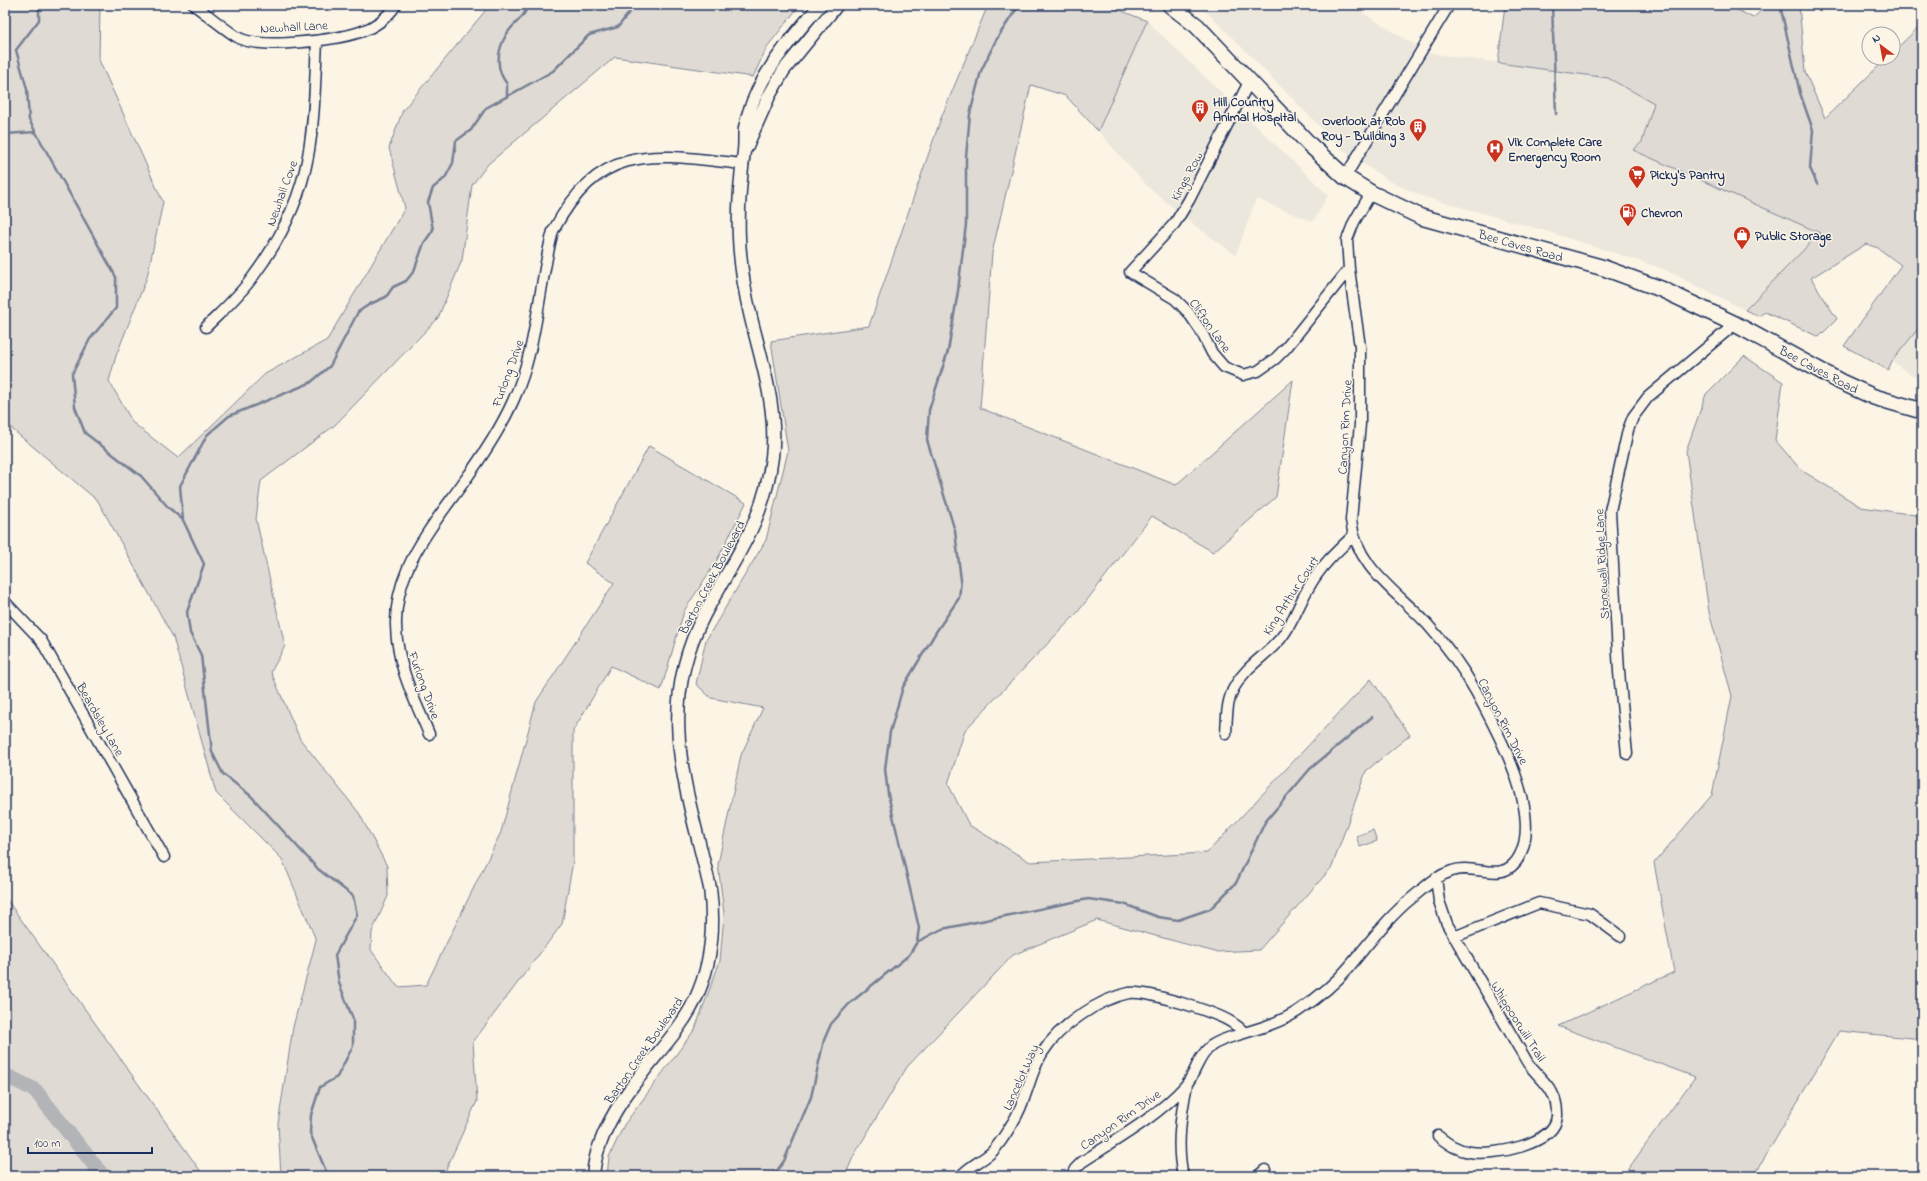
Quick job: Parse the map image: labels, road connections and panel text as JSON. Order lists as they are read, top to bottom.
{
  "streets": {
    "main road": ["Bee Caves Road"],
    "street": [
      "Newhall Lane",
      "Kings Row",
      "Newhall Cove",
      "Clifton Lane",
      "Furlong Drive",
      "Canyon Rim Drive",
      "Stonewall Ridge Lane",
      "Barton Creek Boulevard",
      "King Arthur Court",
      "Beardsley Lane",
      "Whippoorwill Trail",
      "Lancelot Way"
    ]
  },
  "crossings": [
    ["Newhall Lane", "Newhall Cove"],
    ["Kings Row", "Bee Caves Road"],
    ["Kings Row", "Clifton Lane"],
    ["Bee Caves Road", "Canyon Rim Drive"],
    ["Bee Caves Road", "Stonewall Ridge Lane"],
    ["Clifton Lane", "Canyon Rim Drive"],
    ["Furlong Drive", "Barton Creek Boulevard"],
    ["Canyon Rim Drive", "King Arthur Court"],
    ["Canyon Rim Drive", "Whippoorwill Trail"],
    ["Canyon Rim Drive", "Lancelot Way"]
  ],
  "places": {
    "building": ["Hill Country Animal Hospital", "Overlook at Rob Roy - Building 3"],
    "hospital": ["Vik Complete Care Emergency Room"],
    "supermarket": ["Picky's Pantry"],
    "fuel station": ["Chevron"],
    "shop": ["Public Storage"]
  },
  "scale_bar": "100 m",
  "north": "top left"
}
